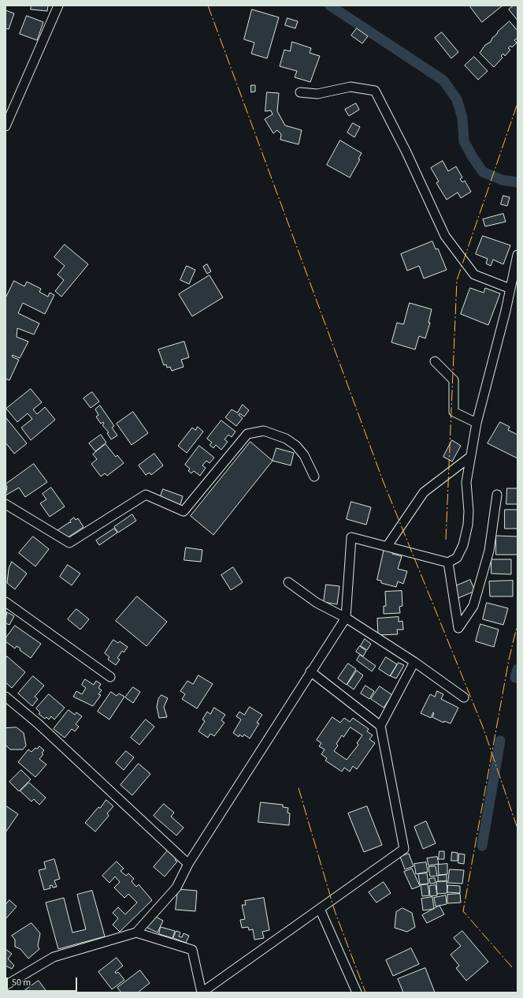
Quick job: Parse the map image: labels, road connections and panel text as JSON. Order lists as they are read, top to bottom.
{
  "scale_bar": "50 m"
}
